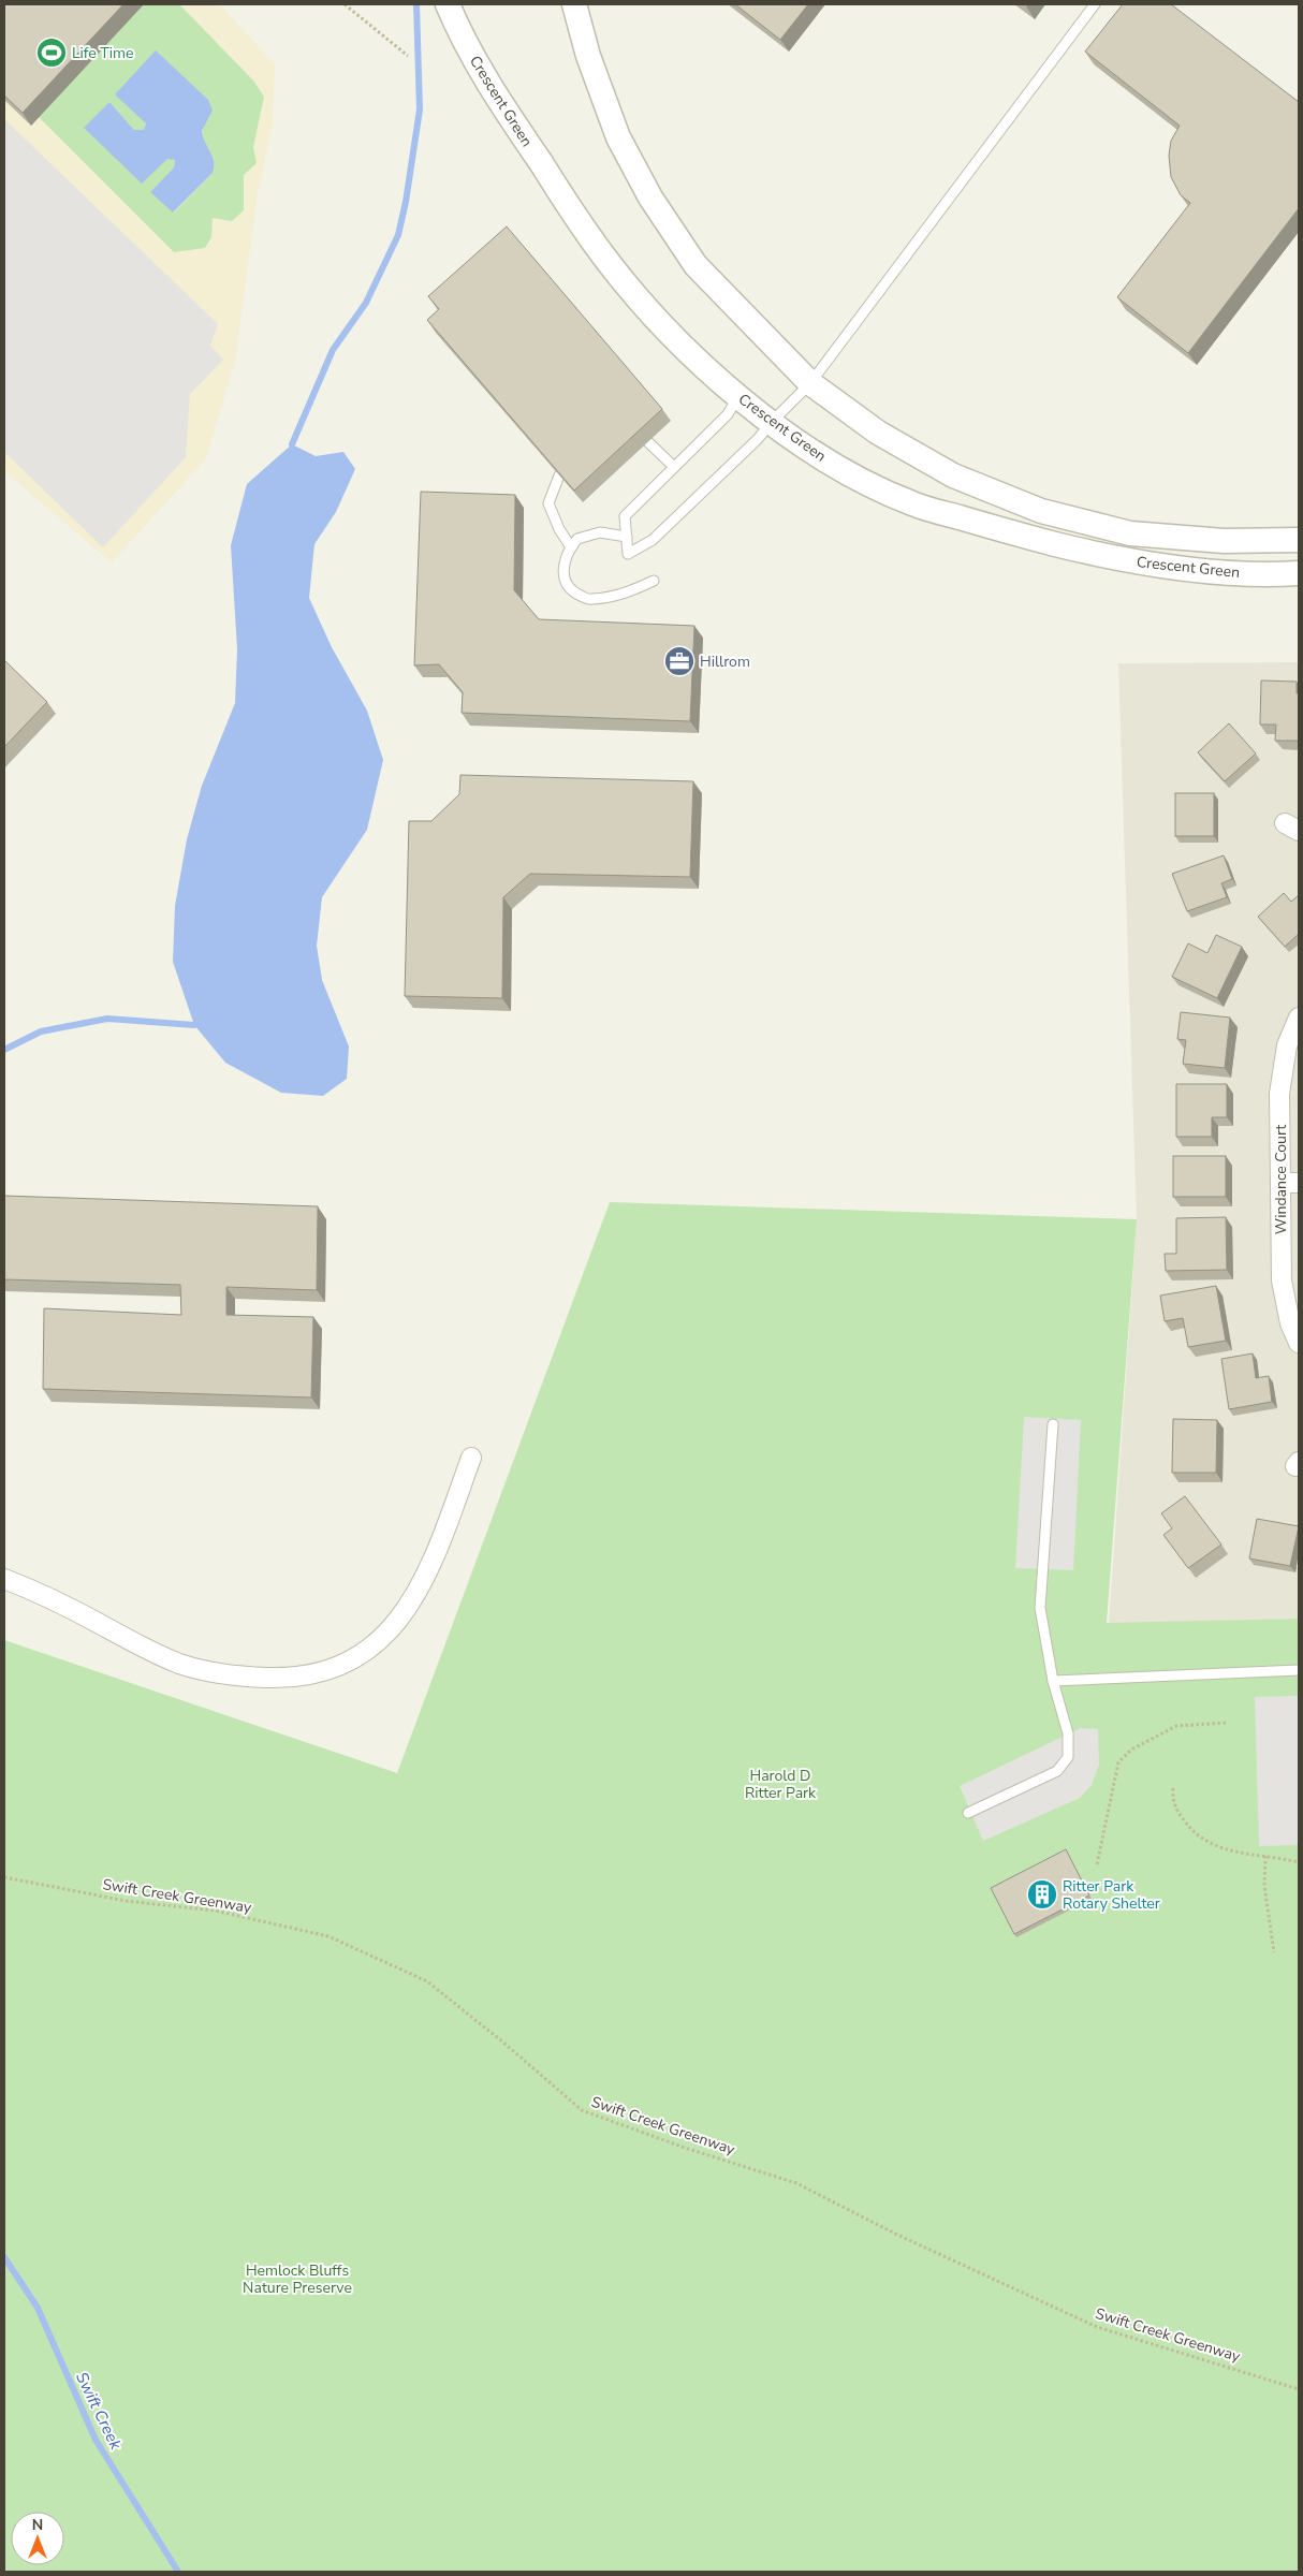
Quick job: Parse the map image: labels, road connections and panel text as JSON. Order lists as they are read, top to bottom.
{
  "streets": {
    "street": ["Crescent Green", "Windance Court"],
    "path": ["Swift Creek Greenway"]
  },
  "water": ["Swift Creek"],
  "parks": ["Harold D Ritter Park", "Hemlock Bluffs Nature Preserve"],
  "places": {
    "sports": ["Life Time"],
    "office": ["Hillrom"],
    "building": ["Ritter Park Rotary Shelter"]
  },
  "north": "top"
}
